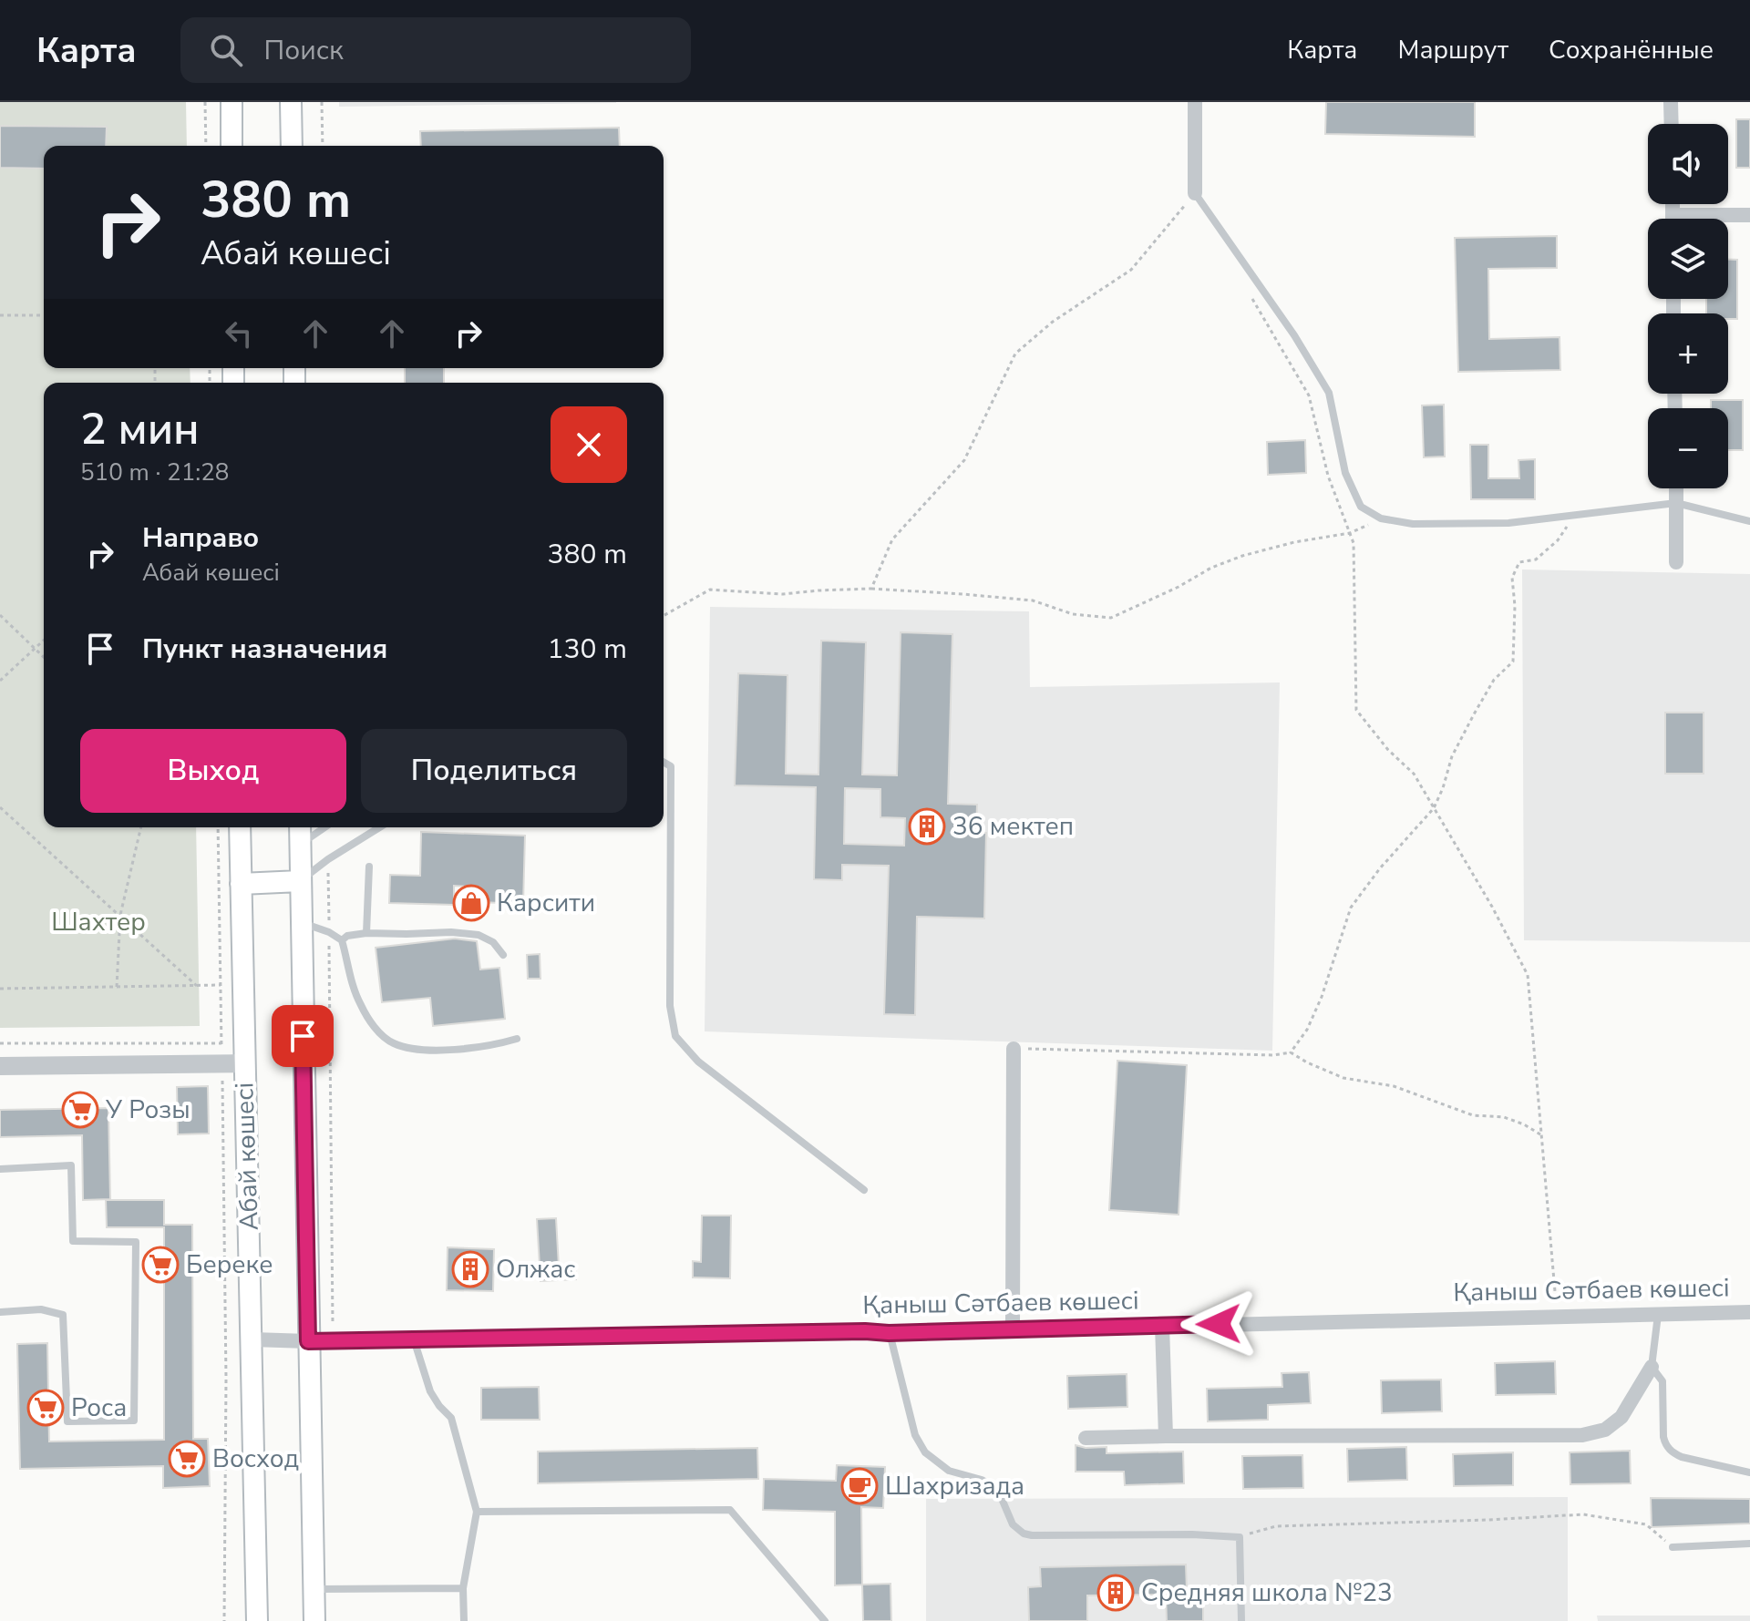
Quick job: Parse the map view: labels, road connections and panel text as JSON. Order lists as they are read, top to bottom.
{
  "streets": {
    "main road": ["Абай көшесі"],
    "street": ["Қаныш Сәтбаев көшесі"]
  },
  "crossings": [
    ["Абай көшесі", "Қаныш Сәтбаев көшесі"]
  ],
  "parks": ["Шахтер"],
  "places": {
    "building": ["36 мектеп", "Олжас", "Средняя школа №23"],
    "shop": ["Карсити"],
    "supermarket": [
      "У Розы",
      "Береке",
      "Роса",
      "Восход"
    ],
    "cafe": ["Шахризада"]
  },
  "page": {
    "header": "Карта",
    "search": "Поиск",
    "nav": ["Карта", "Маршрут", "Сохранённые"],
    "map_buttons": ["+", "−"],
    "turn": ["380 m", "Абай көшесі"],
    "heading": ["2 мин", "510 m · 21:28"],
    "list": [
      {
        "name": "Направо",
        "note": "Абай көшесі",
        "value": "380 m"
      },
      {
        "name": "Пункт назначения",
        "value": "130 m"
      }
    ],
    "buttons": ["Выход", "Поделиться"]
  }
}
